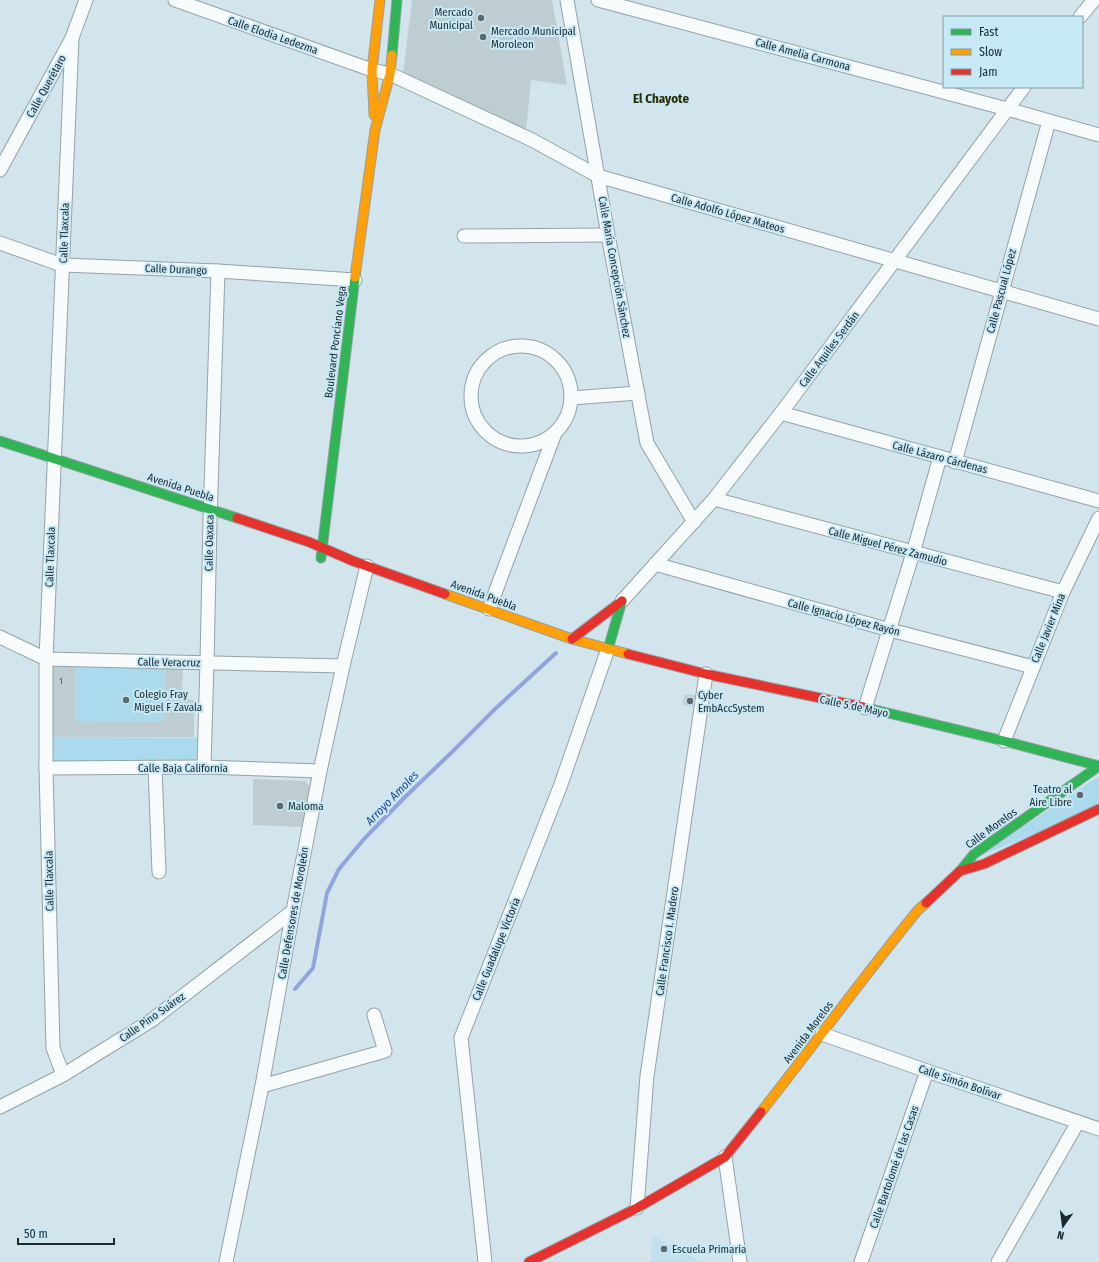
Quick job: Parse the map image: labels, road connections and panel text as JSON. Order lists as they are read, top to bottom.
{
  "streets": {
    "street": [
      "Calle Elodia Ledezma",
      "Calle Amelia Carmona",
      "Calle Querétaro",
      "Calle Adolfo López Mateos",
      "Calle Tlaxcala",
      "Calle María Concepción Sánchez",
      "Calle Durango",
      "Calle Pascual López",
      "Boulevard Ponciano Vega",
      "Calle Aquiles Serdán",
      "Calle Lázaro Cárdenas",
      "Avenida Puebla",
      "Calle Oaxaca",
      "Calle Miguel Pérez Zamudio",
      "Calle Ignacio López Rayón",
      "Calle Javier Mina",
      "Calle Veracruz",
      "Calle 5 de Mayo",
      "Calle Baja California",
      "Calle Morelos",
      "Calle Defensores de Moroleón",
      "Calle Francisco I. Madero",
      "Calle Guadalupe Victoria",
      "Calle Pino Suárez",
      "Avenida Morelos",
      "Calle Simón Bolívar",
      "Calle Bartolomé de las Casas"
    ]
  },
  "crossings": [
    ["Calle Elodia Ledezma", "Calle Adolfo López Mateos"],
    ["Calle Elodia Ledezma", "Boulevard Ponciano Vega"],
    ["Calle Amelia Carmona", "Calle Pascual López"],
    ["Calle Amelia Carmona", "Calle Aquiles Serdán"],
    ["Calle Querétaro", "Calle Tlaxcala"],
    ["Calle Adolfo López Mateos", "Calle María Concepción Sánchez"],
    ["Calle Adolfo López Mateos", "Calle Pascual López"],
    ["Calle Adolfo López Mateos", "Boulevard Ponciano Vega"],
    ["Calle Adolfo López Mateos", "Calle Aquiles Serdán"],
    ["Calle Tlaxcala", "Calle Durango"],
    ["Calle Tlaxcala", "Avenida Puebla"],
    ["Calle Tlaxcala", "Calle Veracruz"],
    ["Calle Tlaxcala", "Calle Baja California"],
    ["Calle Tlaxcala", "Calle Pino Suárez"],
    ["Calle María Concepción Sánchez", "Calle Aquiles Serdán"],
    ["Calle Durango", "Boulevard Ponciano Vega"],
    ["Calle Durango", "Calle Oaxaca"],
    ["Calle Pascual López", "Calle Lázaro Cárdenas"],
    ["Boulevard Ponciano Vega", "Avenida Puebla"],
    ["Calle Aquiles Serdán", "Calle Lázaro Cárdenas"],
    ["Calle Aquiles Serdán", "Avenida Puebla"],
    ["Calle Aquiles Serdán", "Calle Miguel Pérez Zamudio"],
    ["Calle Aquiles Serdán", "Calle Ignacio López Rayón"],
    ["Calle Aquiles Serdán", "Calle 5 de Mayo"],
    ["Calle Aquiles Serdán", "Calle Guadalupe Victoria"],
    ["Avenida Puebla", "Calle Oaxaca"],
    ["Avenida Puebla", "Calle 5 de Mayo"],
    ["Avenida Puebla", "Calle Defensores de Moroleón"],
    ["Avenida Puebla", "Calle Guadalupe Victoria"],
    ["Calle Oaxaca", "Calle Veracruz"],
    ["Calle Oaxaca", "Calle Baja California"],
    ["Calle Miguel Pérez Zamudio", "Calle Javier Mina"],
    ["Calle Ignacio López Rayón", "Calle Javier Mina"],
    ["Calle Javier Mina", "Calle 5 de Mayo"],
    ["Calle Veracruz", "Calle Defensores de Moroleón"],
    ["Calle 5 de Mayo", "Calle Morelos"],
    ["Calle 5 de Mayo", "Calle Francisco I. Madero"],
    ["Calle 5 de Mayo", "Calle Guadalupe Victoria"],
    ["Calle Baja California", "Calle Defensores de Moroleón"],
    ["Calle Morelos", "Avenida Morelos"],
    ["Calle Defensores de Moroleón", "Calle Pino Suárez"],
    ["Calle Francisco I. Madero", "Avenida Morelos"],
    ["Avenida Morelos", "Calle Simón Bolívar"],
    ["Calle Simón Bolívar", "Calle Bartolomé de las Casas"]
  ],
  "districts": ["El Chayote"],
  "water": ["Arroyo Amoles"],
  "places": [
    "Mercado Municipal",
    "Mercado Municipal Moroleon",
    "Colegio Fray Miguel F Zavala",
    "Cyber EmbAccSystem",
    "Teatro al Aire Libre",
    "Maloma",
    "Escuela Primaria"
  ],
  "house_numbers": ["1"],
  "legend": ["Fast", "Slow", "Jam"],
  "scale_bar": "50 m",
  "north": "bottom"
}
